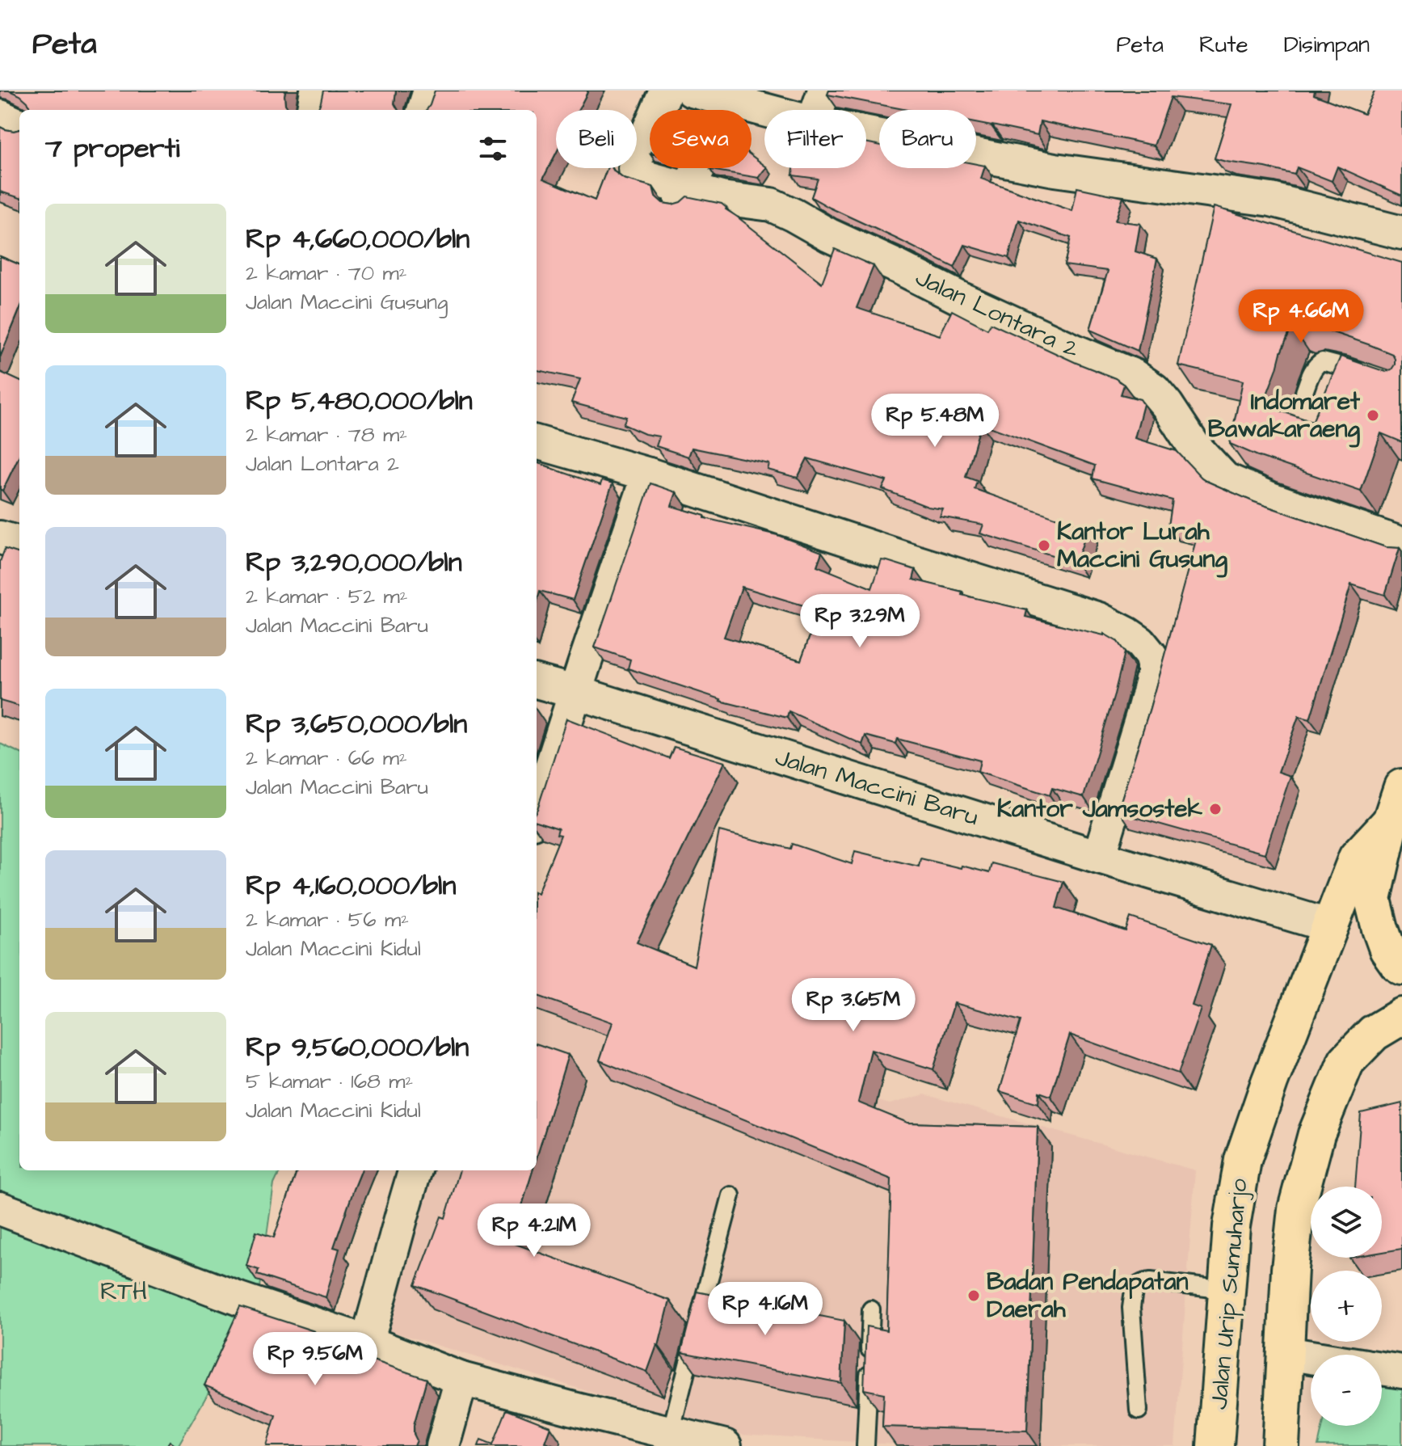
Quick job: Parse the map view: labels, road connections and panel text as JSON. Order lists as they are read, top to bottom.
{
  "streets": {
    "highway": ["Jalan Urip Sumuharjo"],
    "street": ["Jalan Lontara 2", "Jalan Maccini Baru"]
  },
  "crossings": [
    ["Jalan Maccini Baru", "Jalan Urip Sumuharjo"]
  ],
  "parks": ["RTH"],
  "places": [
    "Indomaret Bawakaraeng",
    "Kantor Lurah Maccini Gusung",
    "Kantor Jamsostek",
    "Badan Pendapatan Daerah"
  ],
  "page": {
    "header": "Peta",
    "nav": ["Peta", "Rute", "Disimpan"],
    "chip": [
      "Beli",
      "Sewa",
      "Filter",
      "Baru"
    ],
    "heading": "7 properti",
    "list": [
      {
        "name": "Rp 4,660,000/bln",
        "note": "2 kamar · 70 m² · Jalan Maccini Gusung"
      },
      {
        "name": "Rp 5,480,000/bln",
        "note": "2 kamar · 78 m² · Jalan Lontara 2"
      },
      {
        "name": "Rp 3,290,000/bln",
        "note": "2 kamar · 52 m² · Jalan Maccini Baru"
      },
      {
        "name": "Rp 3,650,000/bln",
        "note": "2 kamar · 66 m² · Jalan Maccini Baru"
      },
      {
        "name": "Rp 4,160,000/bln",
        "note": "2 kamar · 56 m² · Jalan Maccini Kidul"
      },
      {
        "name": "Rp 9,560,000/bln",
        "note": "5 kamar · 168 m² · Jalan Maccini Kidul"
      }
    ],
    "price": [
      "Rp 4.66M",
      "Rp 5.48M",
      "Rp 3.29M",
      "Rp 3.65M",
      "Rp 4.21M",
      "Rp 4.16M",
      "Rp 9.56M"
    ],
    "map_buttons": ["+", "−"]
  }
}
